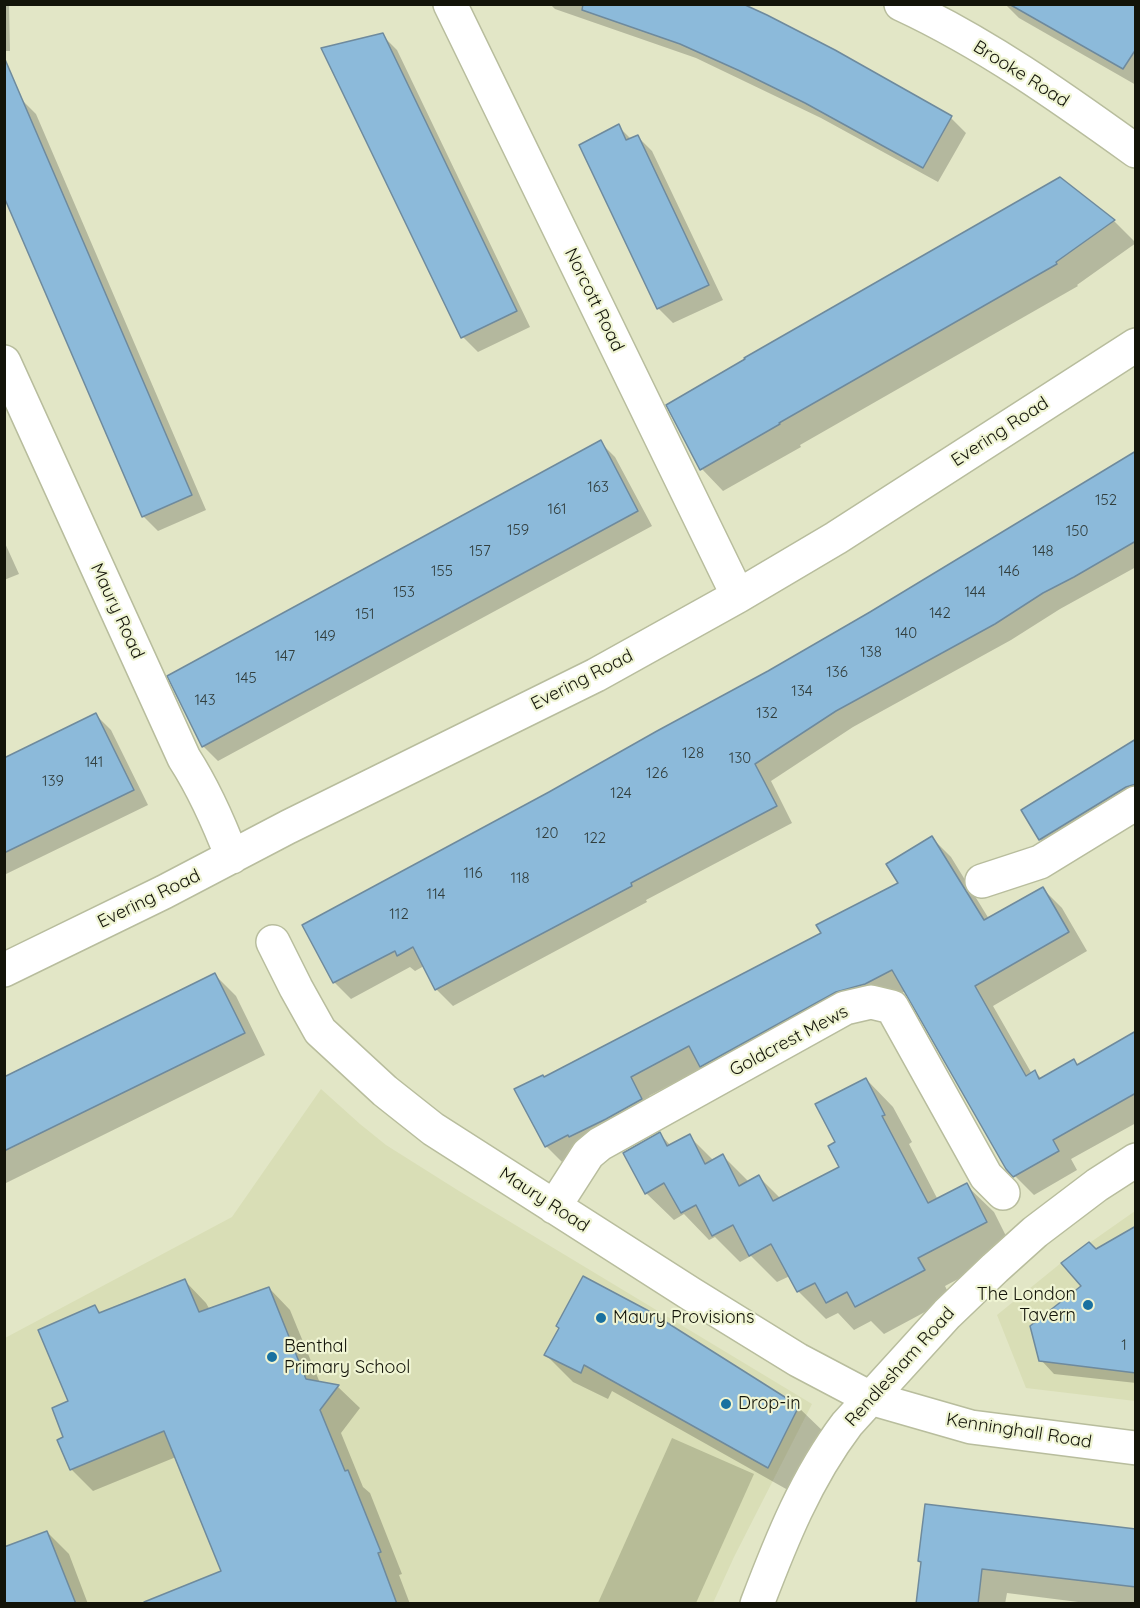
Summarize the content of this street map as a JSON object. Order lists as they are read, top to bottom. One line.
{"streets":{"street":["Brooke Road","Norcott Road","Evering Road","Maury Road","Goldcrest Mews","Rendlesham Road","Kenninghall Road"]},"crossings":[["Norcott Road","Evering Road"],["Evering Road","Maury Road"],["Maury Road","Goldcrest Mews"],["Maury Road","Rendlesham Road"],["Maury Road","Kenninghall Road"],["Rendlesham Road","Kenninghall Road"]],"places":["The London Tavern","Maury Provisions","Benthal Primary School","Drop-in"],"house_numbers":["163","152","161","159","150","157","148","155","146","153","144","142","151","140","149","138","147","136","145","134","143","132","128","130","141","126","139","124","120","122","116","118","114","112","1"]}
